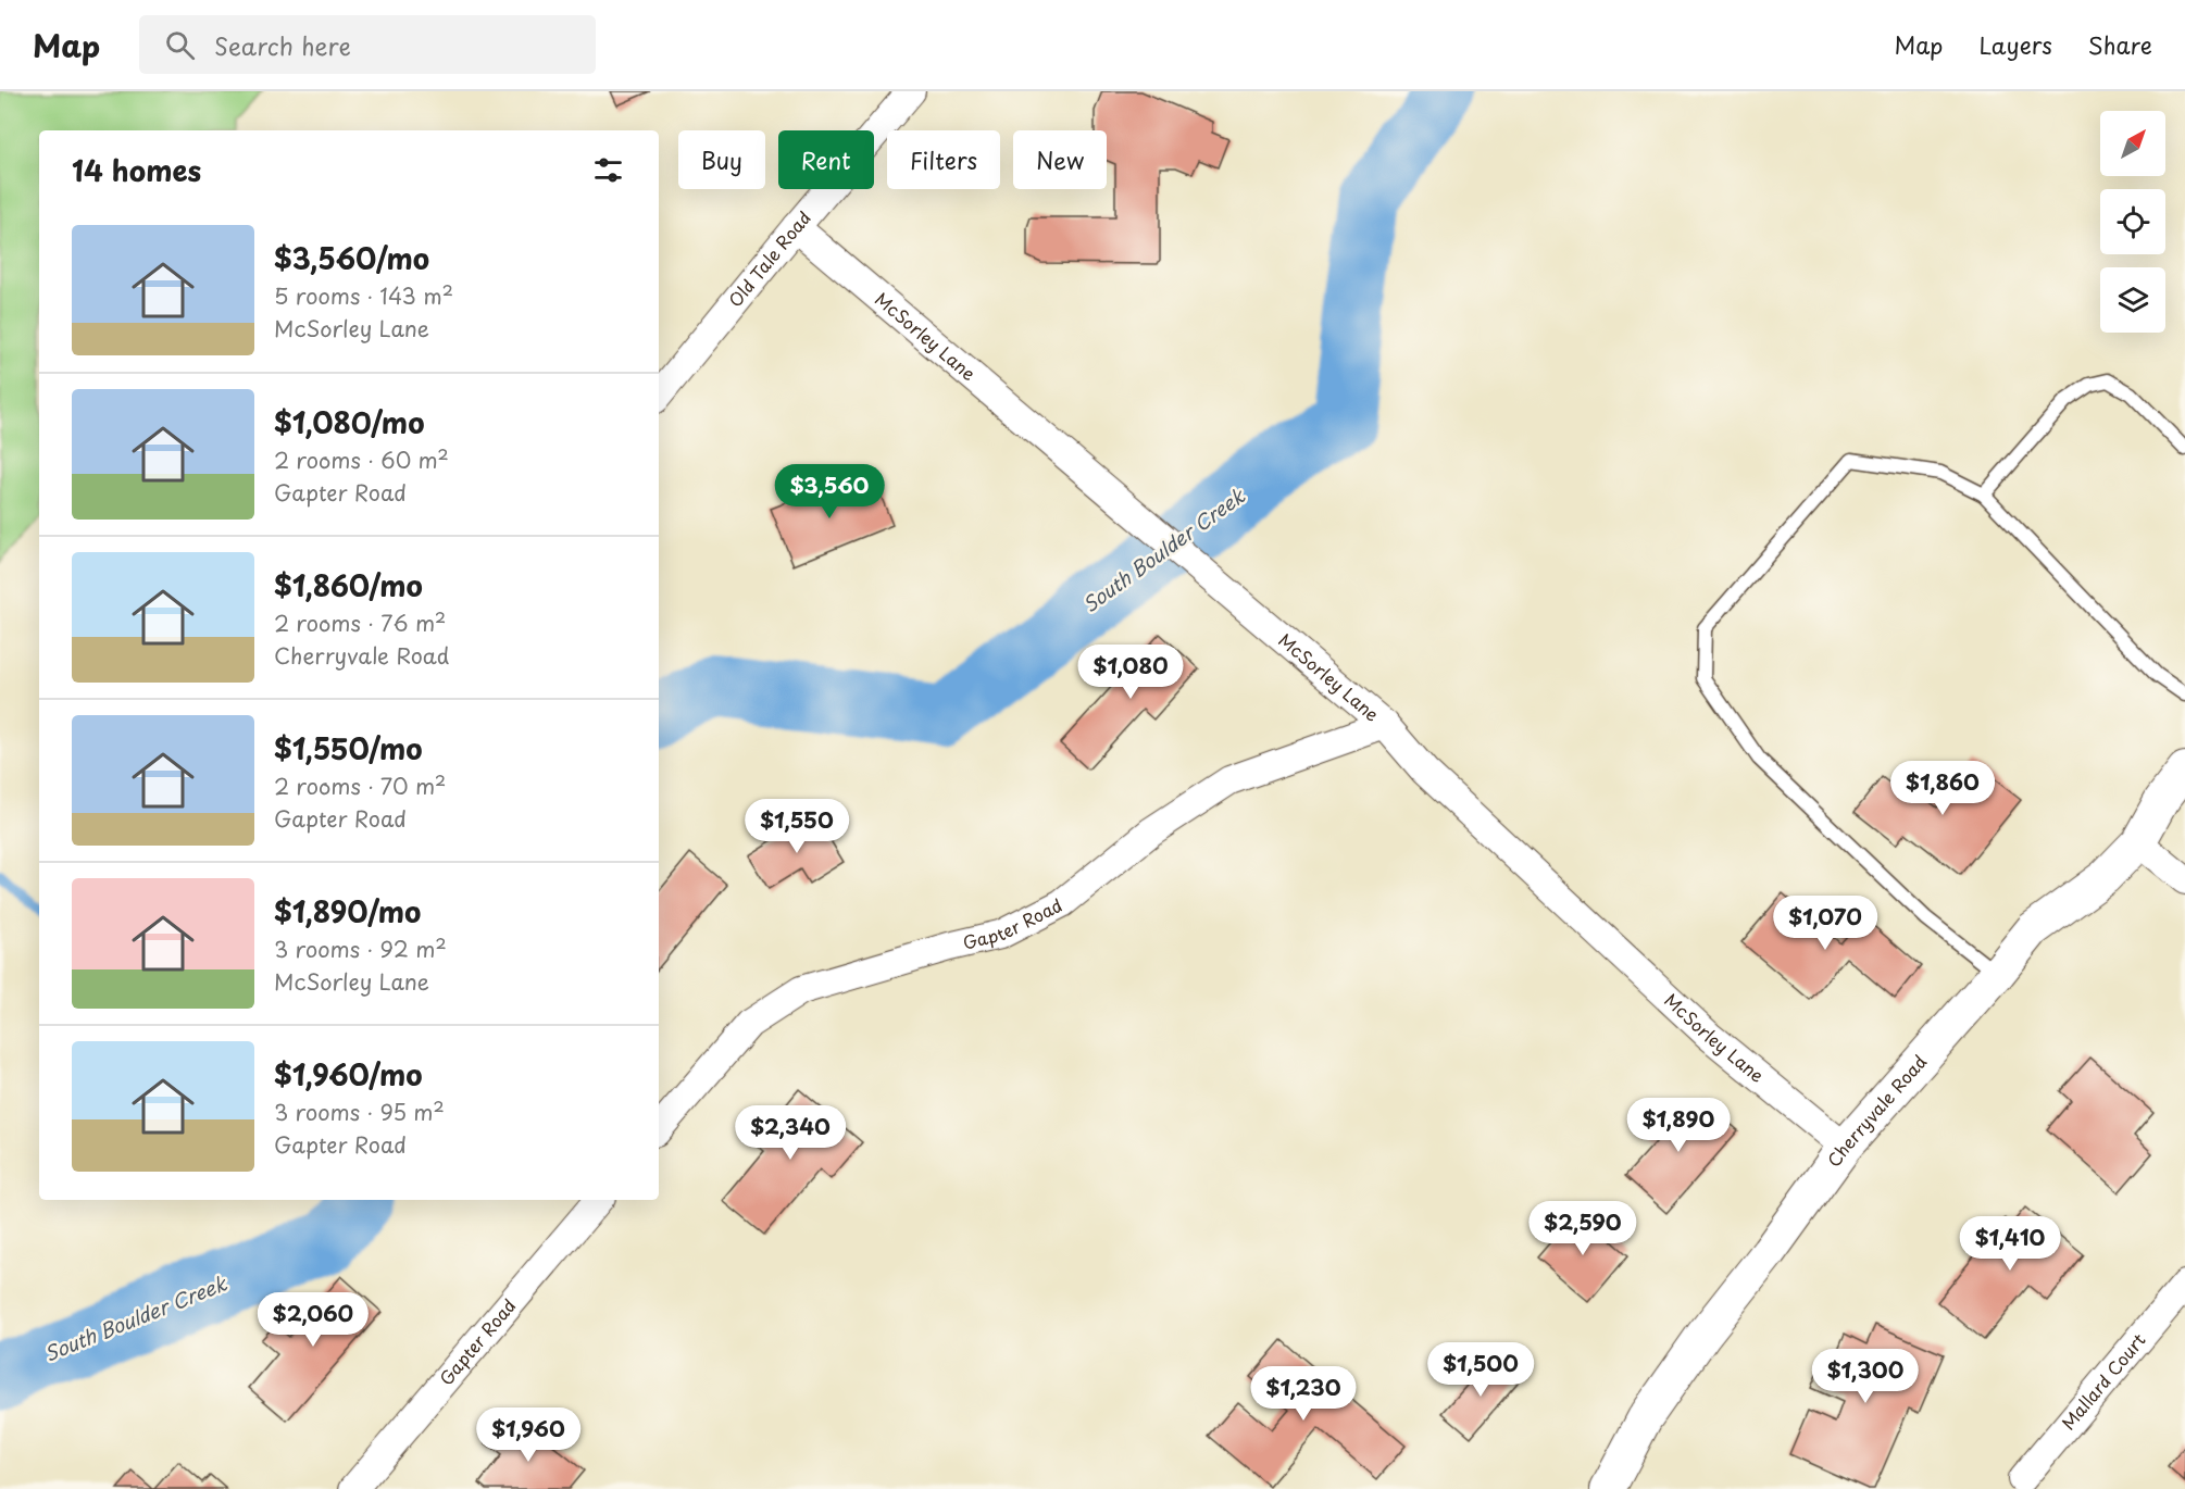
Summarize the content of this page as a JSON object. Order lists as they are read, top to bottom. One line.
{"streets":{"street":["Old Tale Road","McSorley Lane","Gapter Road","Cherryvale Road","Mallard Court"]},"crossings":[["Old Tale Road","McSorley Lane"],["McSorley Lane","Gapter Road"],["McSorley Lane","Cherryvale Road"]],"water":["South Boulder Creek"],"north":"top right","page":{"header":"Map","search":"Search here","nav":["Map","Layers","Share"],"chip":["Buy","Rent","Filters","New"],"heading":"14 homes","list":[{"name":"$3,560/mo","note":"5 rooms · 143 m² · McSorley Lane"},{"name":"$1,080/mo","note":"2 rooms · 60 m² · Gapter Road"},{"name":"$1,860/mo","note":"2 rooms · 76 m² · Cherryvale Road"},{"name":"$1,550/mo","note":"2 rooms · 70 m² · Gapter Road"},{"name":"$1,890/mo","note":"3 rooms · 92 m² · McSorley Lane"},{"name":"$1,960/mo","note":"3 rooms · 95 m² · Gapter Road"}],"price":["$3,560","$1,080","$1,860","$1,550","$1,070","$1,890","$2,340","$2,590","$1,410","$2,060","$1,500","$1,300","$1,230","$1,960"]}}
